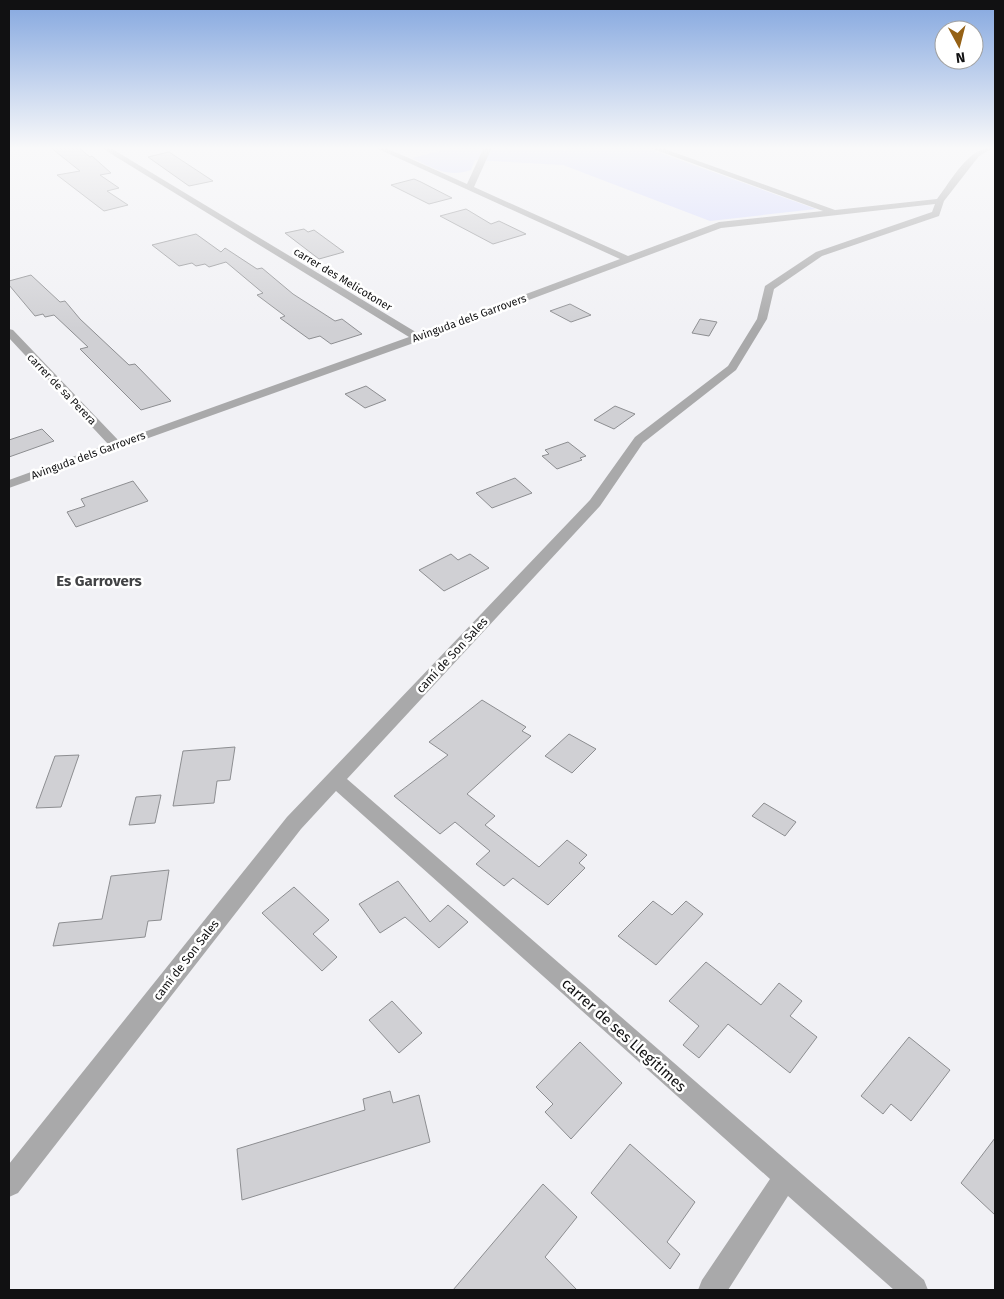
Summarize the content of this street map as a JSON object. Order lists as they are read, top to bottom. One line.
{"streets":{"street":["carrer des Melicotoner","Avinguda dels Garrovers","carrer de sa Perera","camí de Son Sales","carrer de ses Llegítimes"]},"crossings":[["carrer des Melicotoner","Avinguda dels Garrovers"],["Avinguda dels Garrovers","carrer de sa Perera"],["camí de Son Sales","carrer de ses Llegítimes"]],"districts":["Es Garrovers"],"north":"bottom"}
